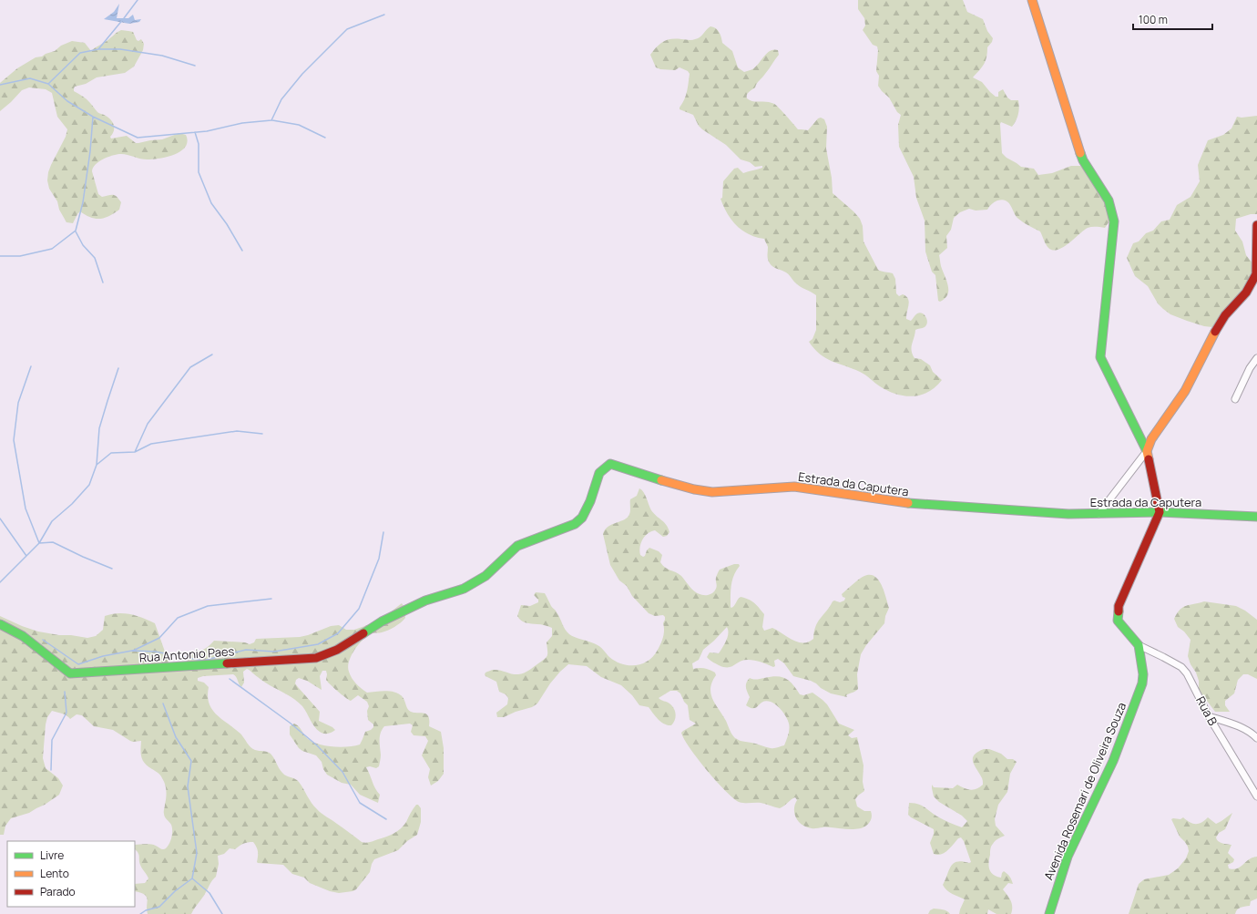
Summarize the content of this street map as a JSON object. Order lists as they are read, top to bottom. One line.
{"streets":{"street":["Estrada da Caputera","Rua Antonio Paes","Rua B","Avenida Rosemari de Oliveira Souza"]},"crossings":[["Estrada da Caputera","Rua Antonio Paes"],["Rua B","Avenida Rosemari de Oliveira Souza"]],"legend":["Livre","Lento","Parado"],"scale_bar":"100 m"}
